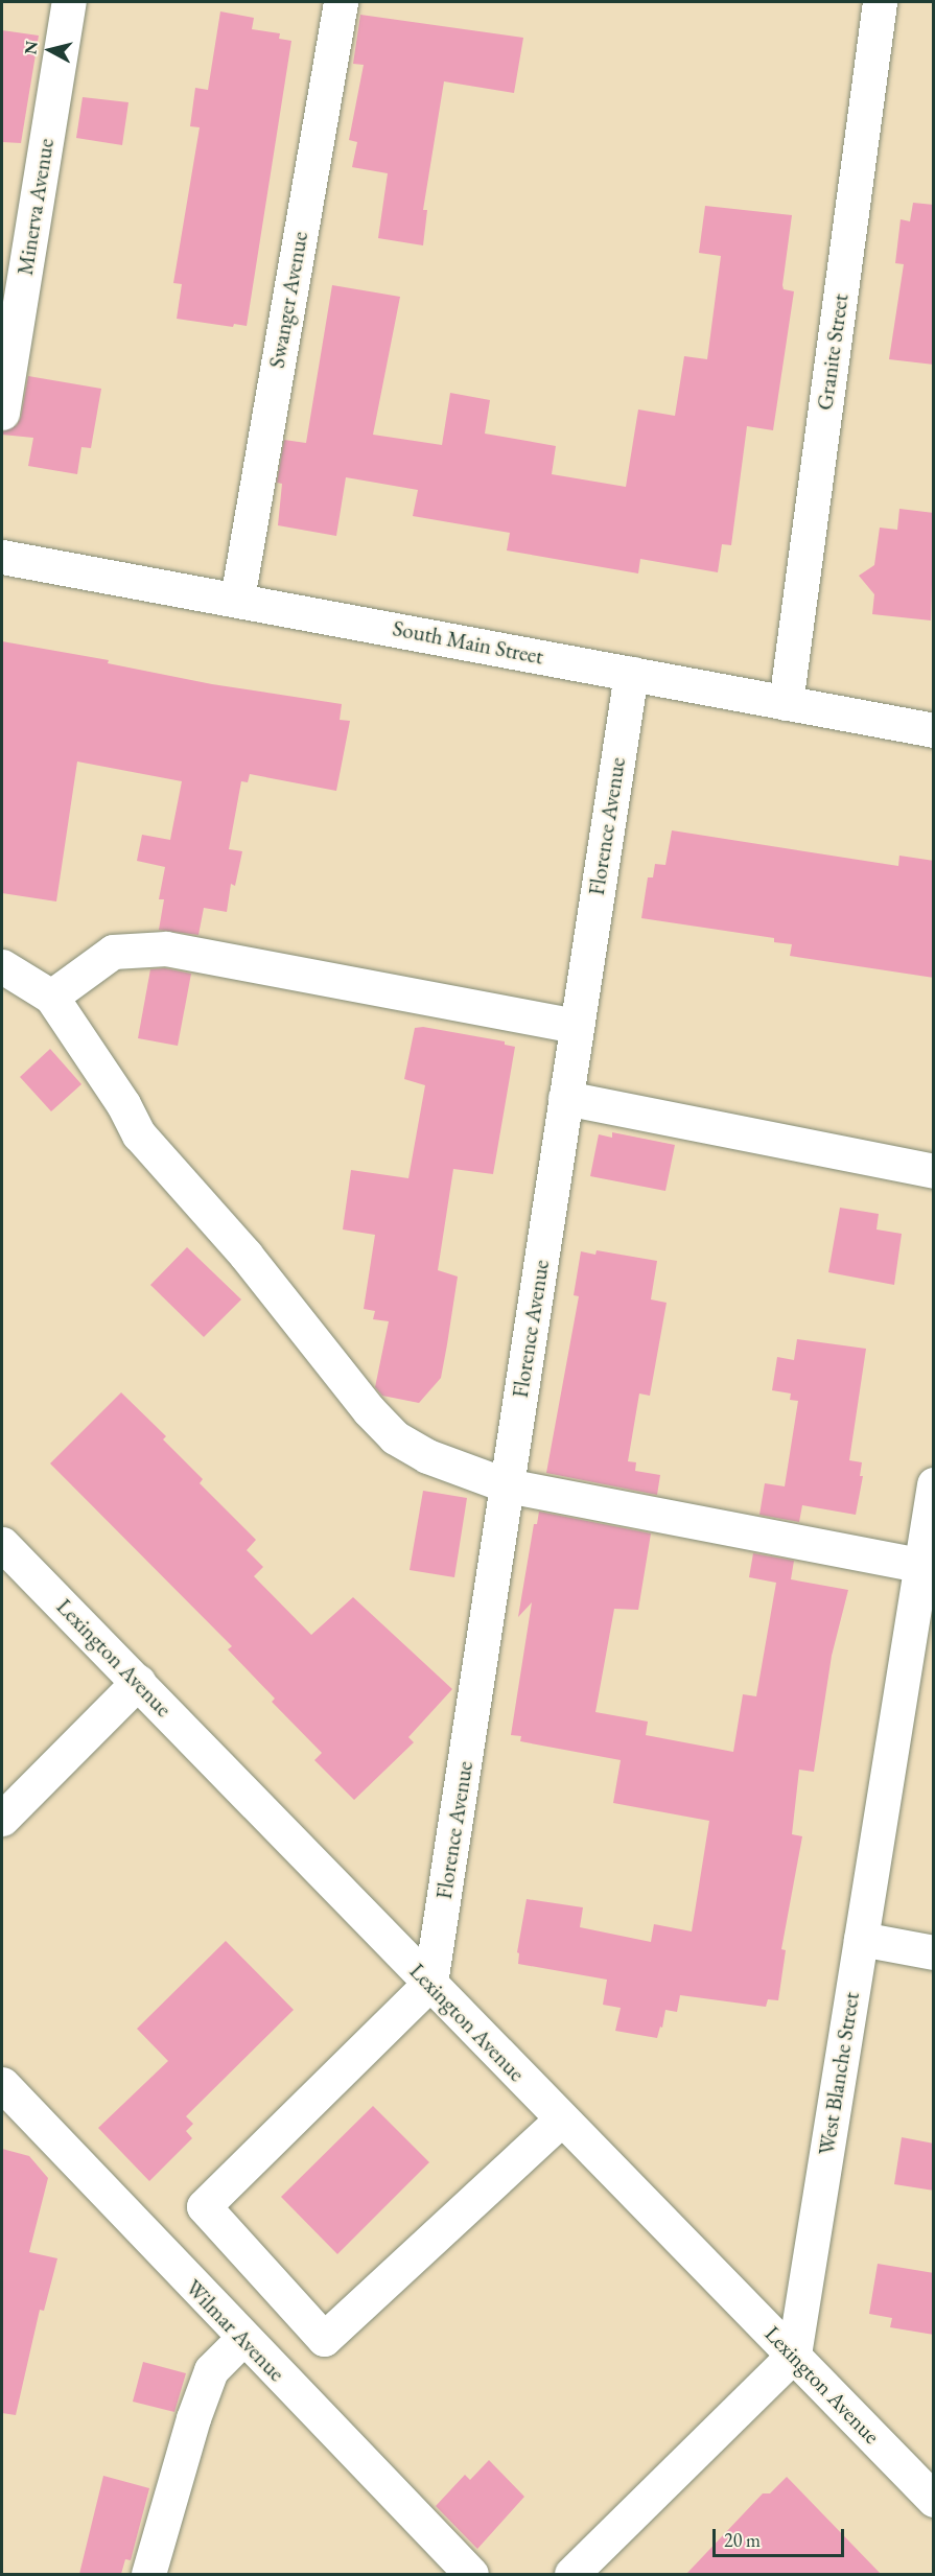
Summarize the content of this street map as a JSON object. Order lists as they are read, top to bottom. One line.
{"streets":{"main road":["Minerva Avenue","Swanger Avenue","Granite Street","South Main Street","Florence Avenue","Lexington Avenue","West Blanche Street","Wilmar Avenue"]},"crossings":[["Swanger Avenue","South Main Street"],["Granite Street","South Main Street"],["South Main Street","Florence Avenue"],["Florence Avenue","Lexington Avenue"],["Lexington Avenue","West Blanche Street"]],"scale_bar":"20 m","north":"left"}
